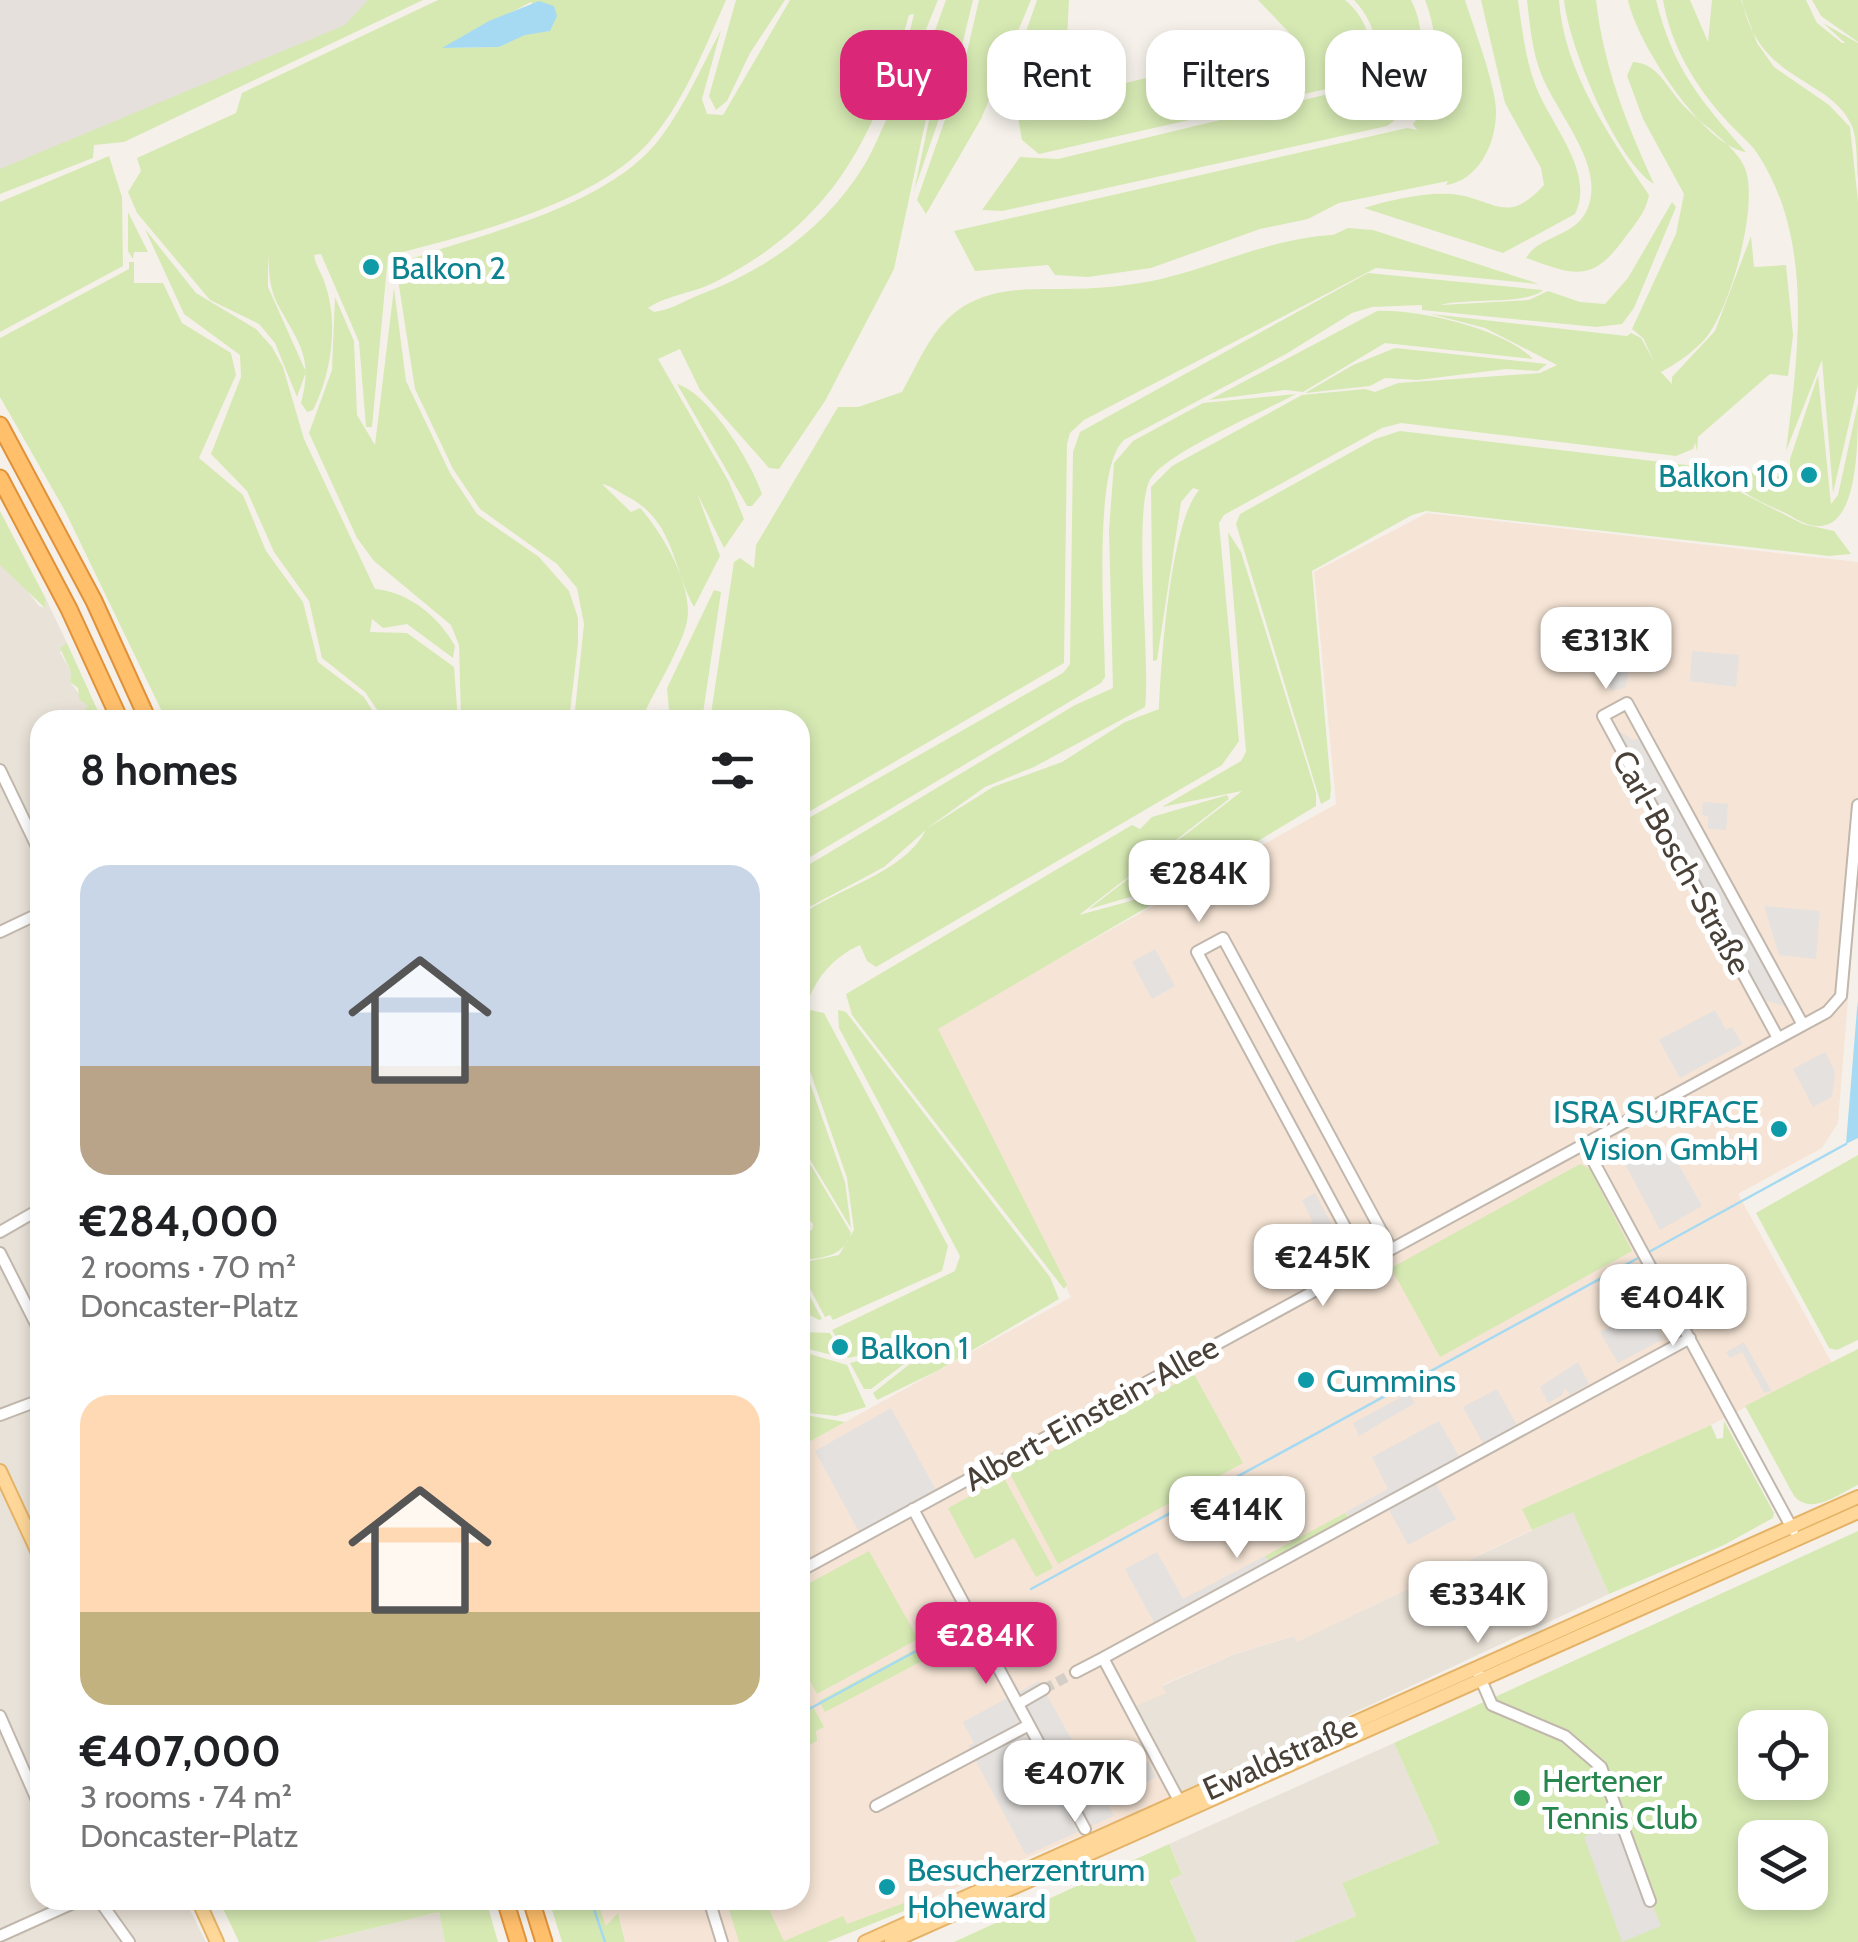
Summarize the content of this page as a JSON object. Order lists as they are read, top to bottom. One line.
{"streets":{"main road":["Ewaldstraße"],"street":["Carl-Bosch-Straße","Albert-Einstein-Allee"]},"crossings":[["Carl-Bosch-Straße","Albert-Einstein-Allee"]],"places":["Balkon 2","Balkon 10","ISRA SURFACE Vision GmbH","Balkon 1","Cummins","Hertener Tennis Club","Besucherzentrum Hoheward"],"page":{"chip":["Buy","Rent","Filters","New"],"price":["€313K","€284K","€245K","€404K","€414K","€334K","€284K","€407K"],"heading":"8 homes","list":[{"name":"€284,000","note":"2 rooms · 70 m² · Doncaster-Platz"},{"name":"€407,000","note":"3 rooms · 74 m² · Doncaster-Platz"}]}}
